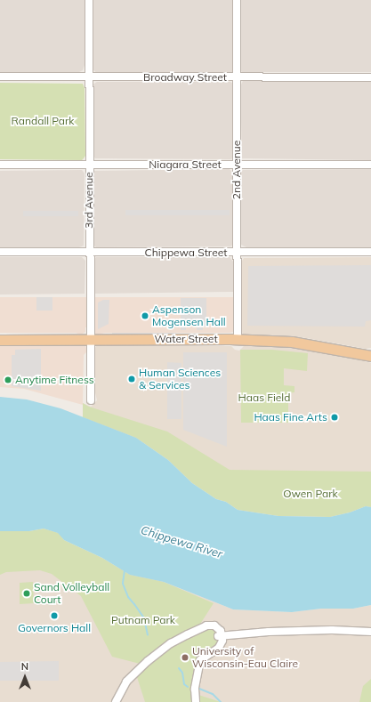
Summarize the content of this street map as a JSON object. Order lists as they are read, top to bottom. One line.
{"streets":{"main road":["Water Street"],"street":["Broadway Street","Niagara Street","2nd Avenue","3rd Avenue","Chippewa Street"]},"crossings":[["Broadway Street","2nd Avenue"],["Broadway Street","3rd Avenue"],["Niagara Street","2nd Avenue"],["Niagara Street","3rd Avenue"],["2nd Avenue","Chippewa Street"],["2nd Avenue","Water Street"],["3rd Avenue","Chippewa Street"],["3rd Avenue","Water Street"]],"water":["Chippewa River"],"parks":["Randall Park","Haas Field","Owen Park","Putnam Park"],"places":["Aspenson Mogensen Hall","Human Sciences & Services","Anytime Fitness","Haas Fine Arts","Sand Volleyball Court","Governors Hall","University of Wisconsin-Eau Claire"],"north":"top"}
